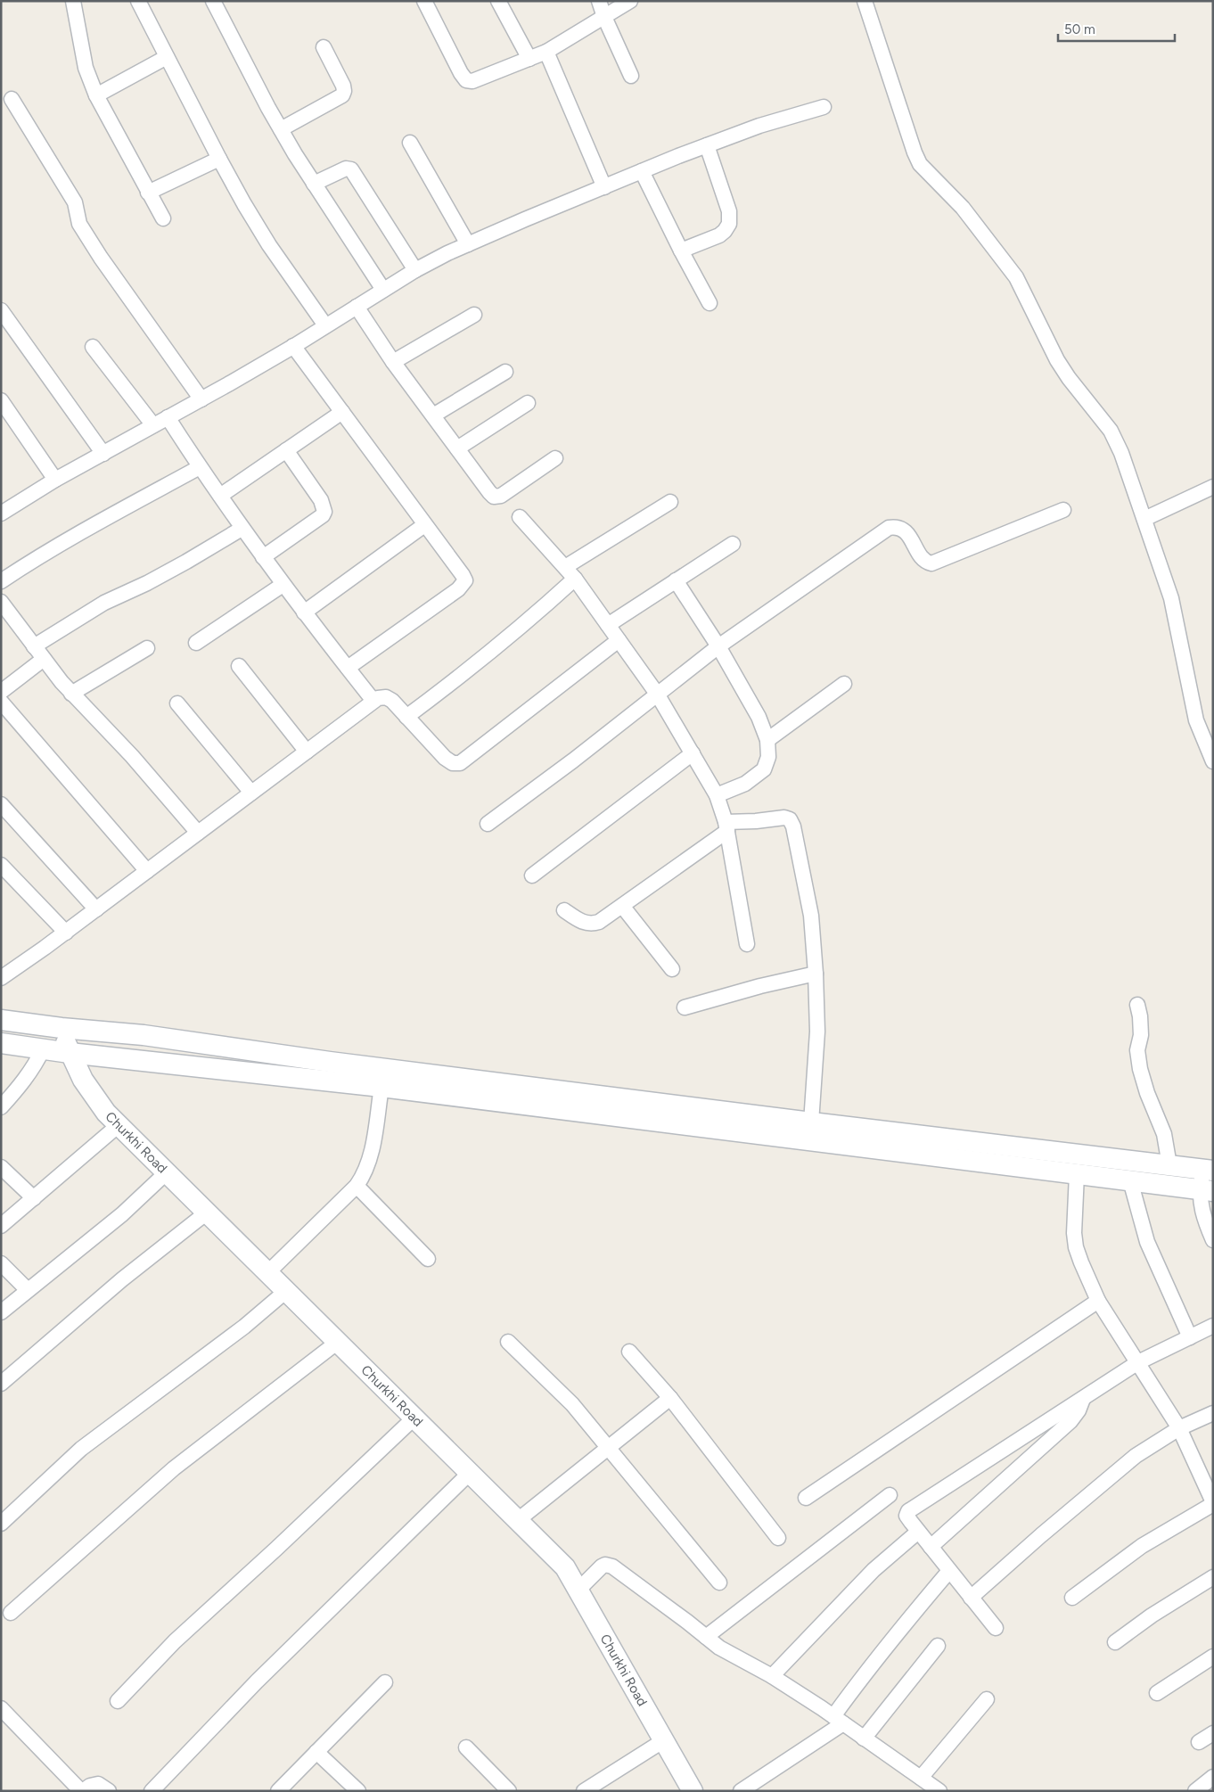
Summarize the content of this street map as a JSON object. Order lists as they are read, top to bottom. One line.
{"streets":{"street":["Churkhi Road"]},"scale_bar":"50 m"}
